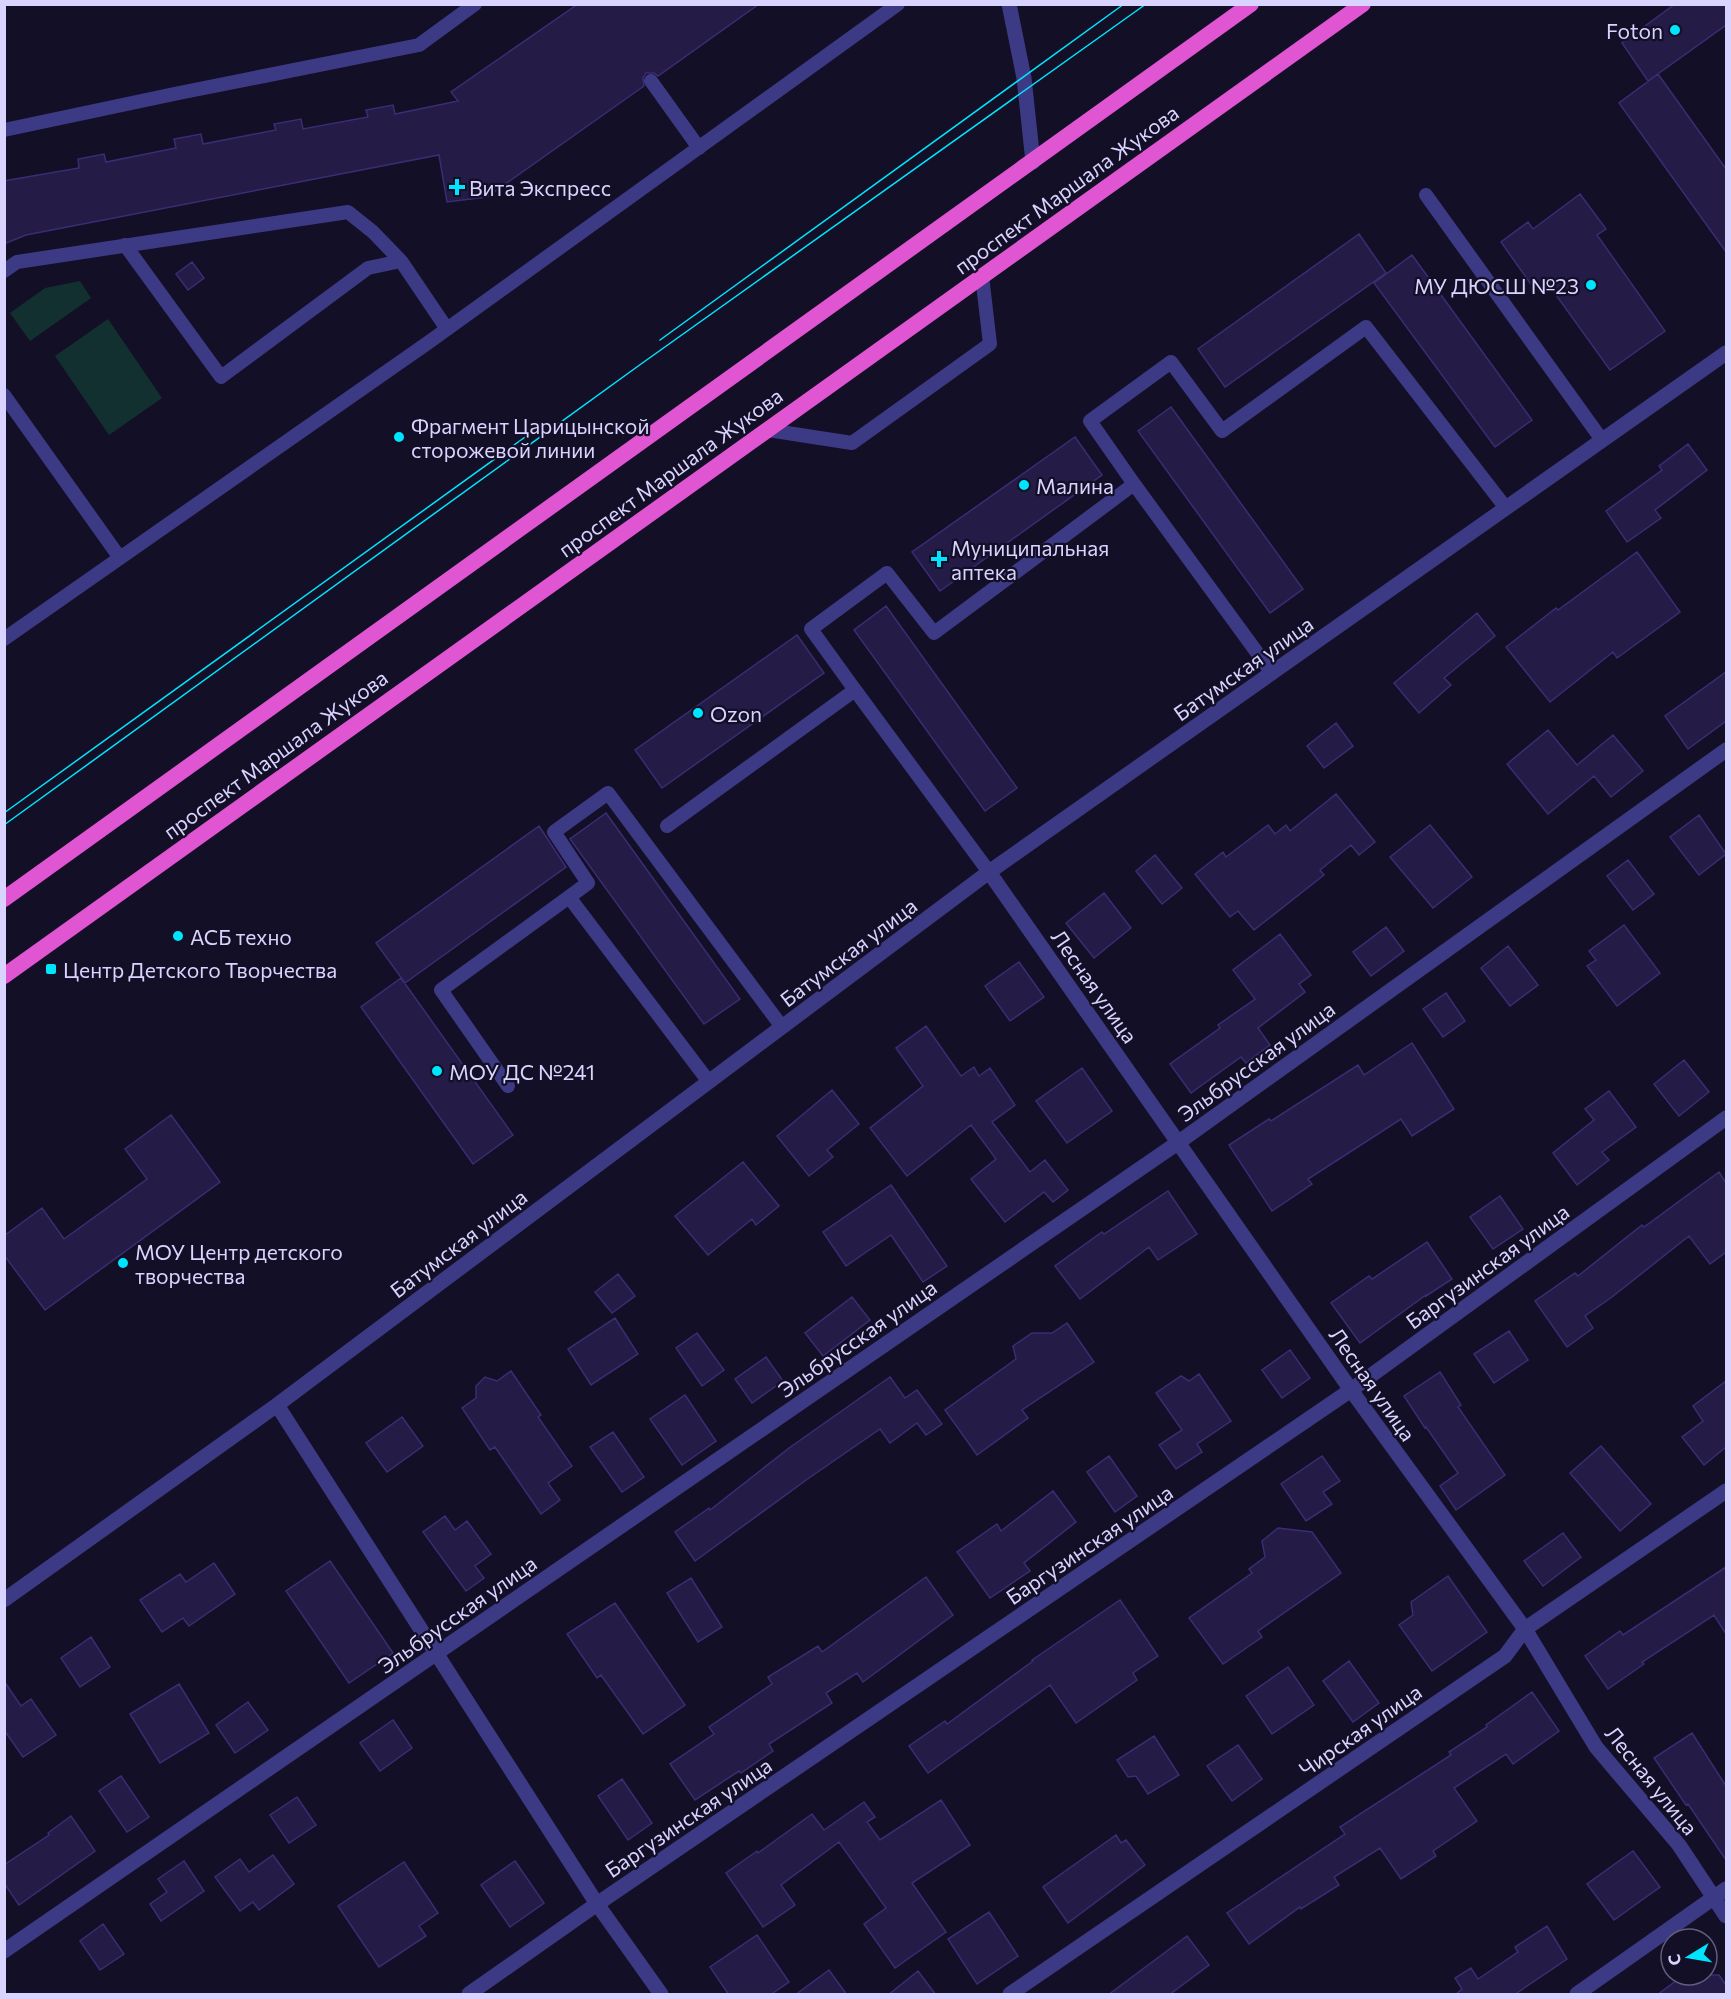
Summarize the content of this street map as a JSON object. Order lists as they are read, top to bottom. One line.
{"streets":{"highway":["проспект Маршала Жукова"],"street":["Батумская улица","Лесная улица","Эльбрусская улица","Баргузинская улица","Чирская улица"]},"crossings":[["Батумская улица","Лесная улица"],["Лесная улица","Эльбрусская улица"],["Лесная улица","Баргузинская улица"],["Лесная улица","Чирская улица"]],"places":{"other":["Foton","МУ ДЮСШ №23","Фрагмент Царицынской сторожевой линии","Малина","Ozon","АСБ техно","МОУ ДС №241","МОУ Центр детского творчества"],"health":["Вита Экспресс","Муниципальная аптека"],"transit":["Центр Детского Творчества"]},"north":"left"}
